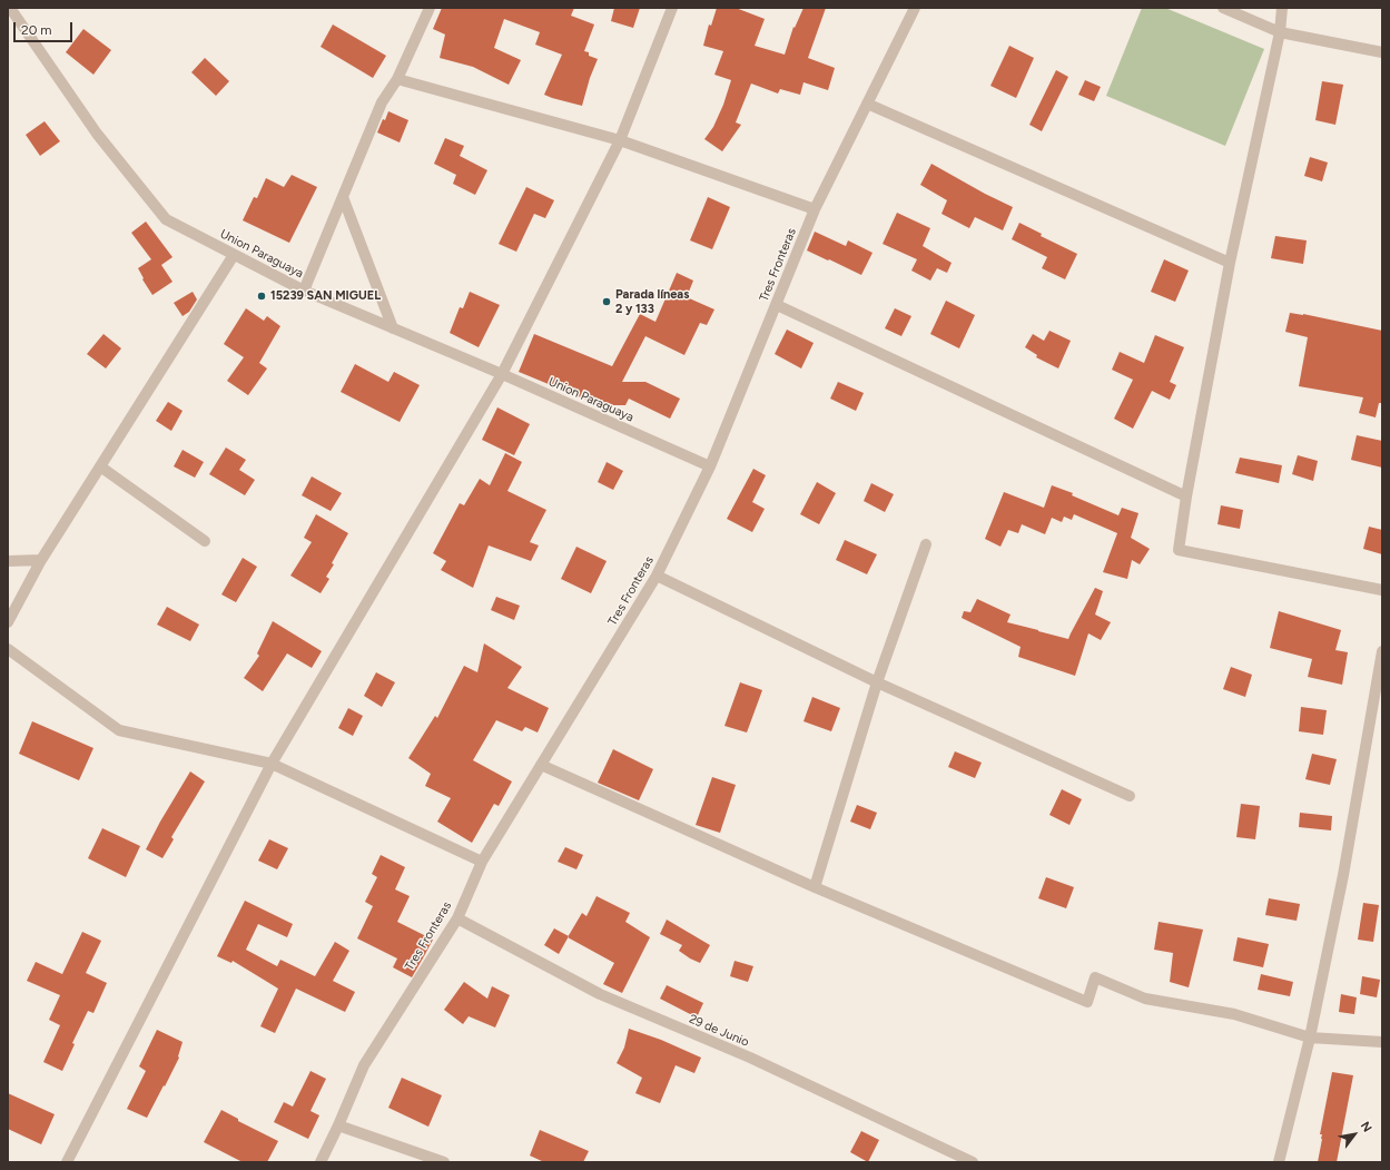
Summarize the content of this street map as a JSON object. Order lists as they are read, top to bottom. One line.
{"streets":{"street":["Union Paraguaya","Tres Fronteras","29 de Junio"]},"crossings":[["Union Paraguaya","Tres Fronteras"],["Tres Fronteras","29 de Junio"]],"places":["15239 SAN MIGUEL","Parada líneas 2 y 133"],"scale_bar":"20 m","north":"top right"}
